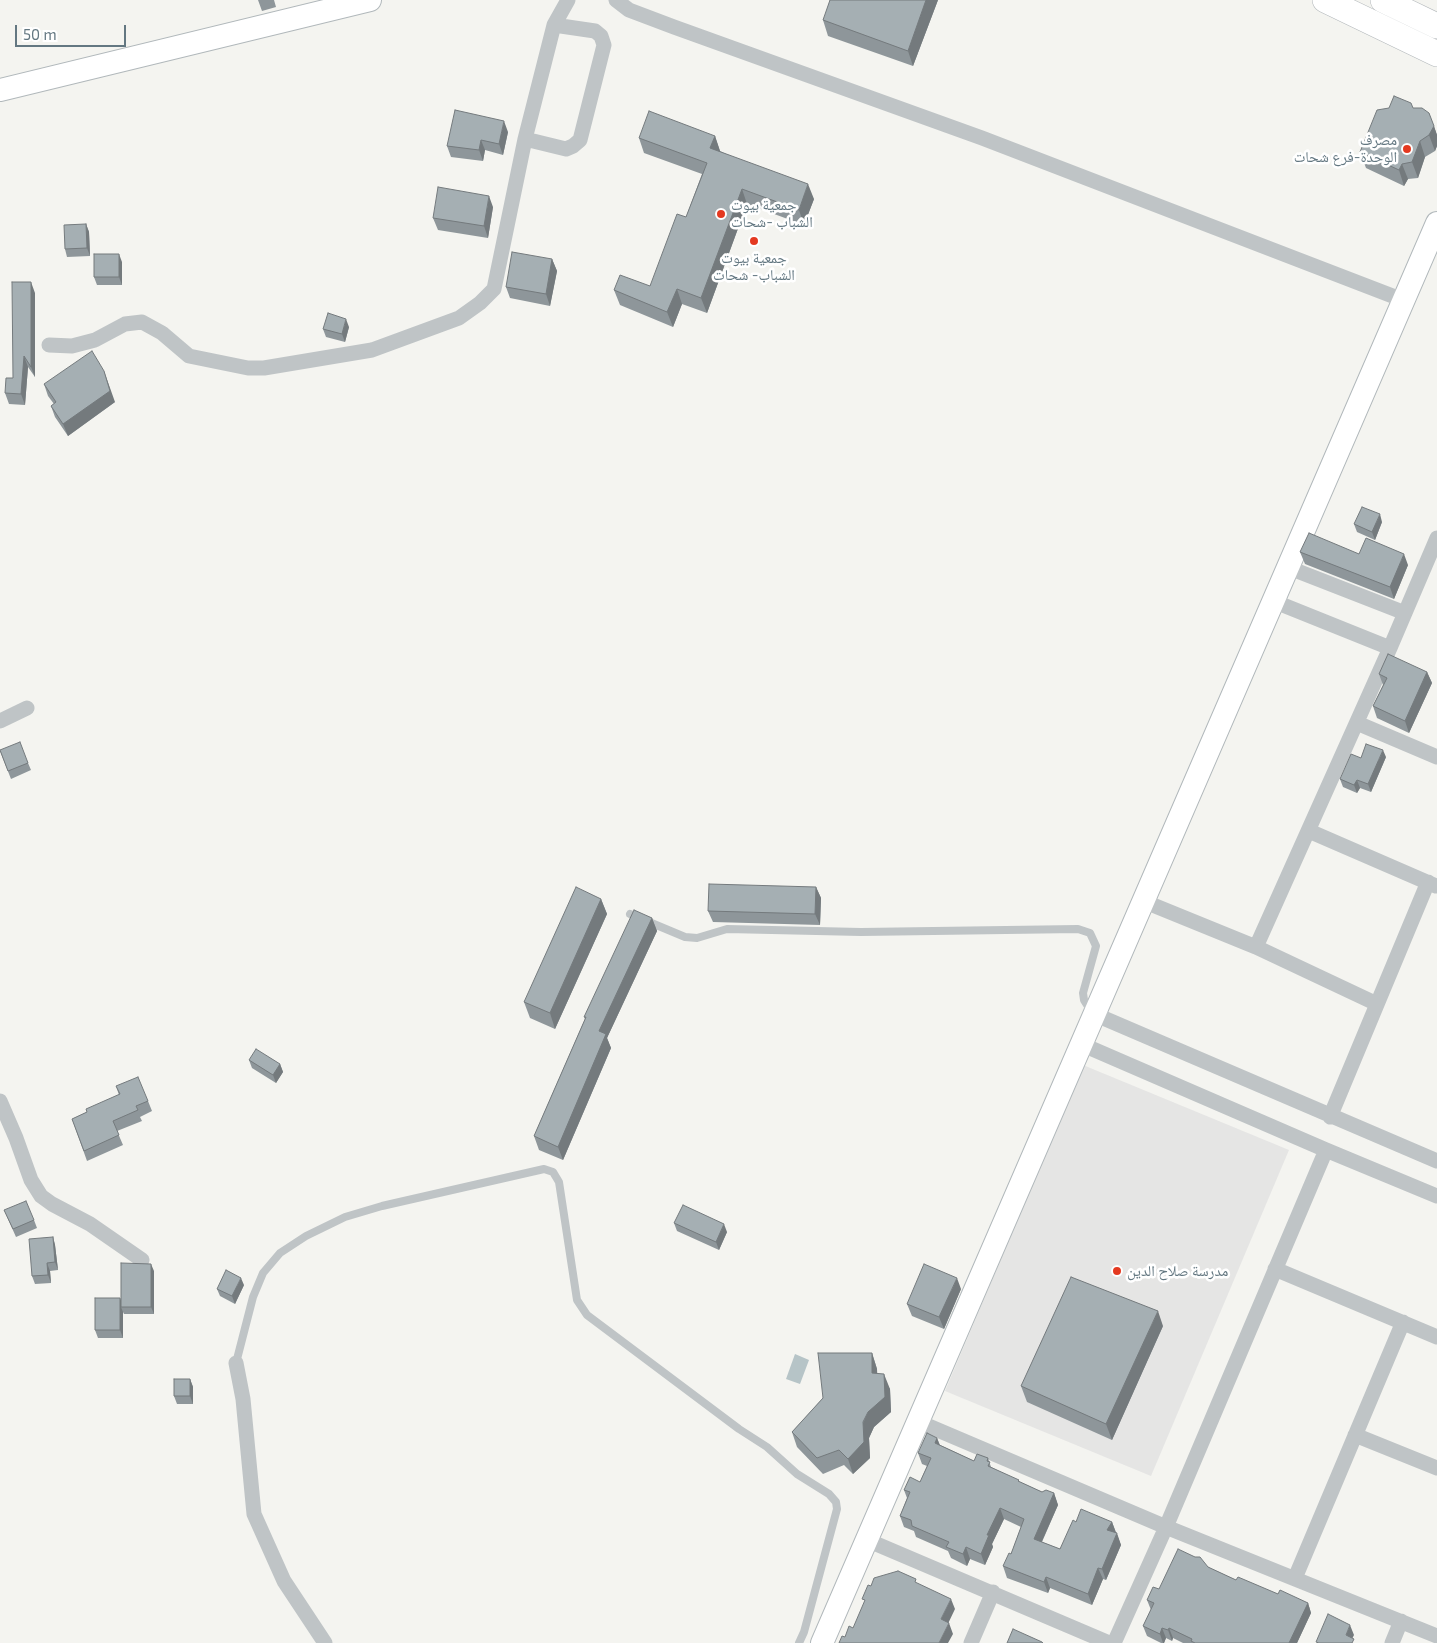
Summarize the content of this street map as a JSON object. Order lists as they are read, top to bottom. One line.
{"places":["مصرف الوحدة-فرع شحات","جمعية بيوت الشباب -شحات","جمعية بيوت الشباب- شحات","مدرسة صلاح الدين"],"scale_bar":"50 m"}
